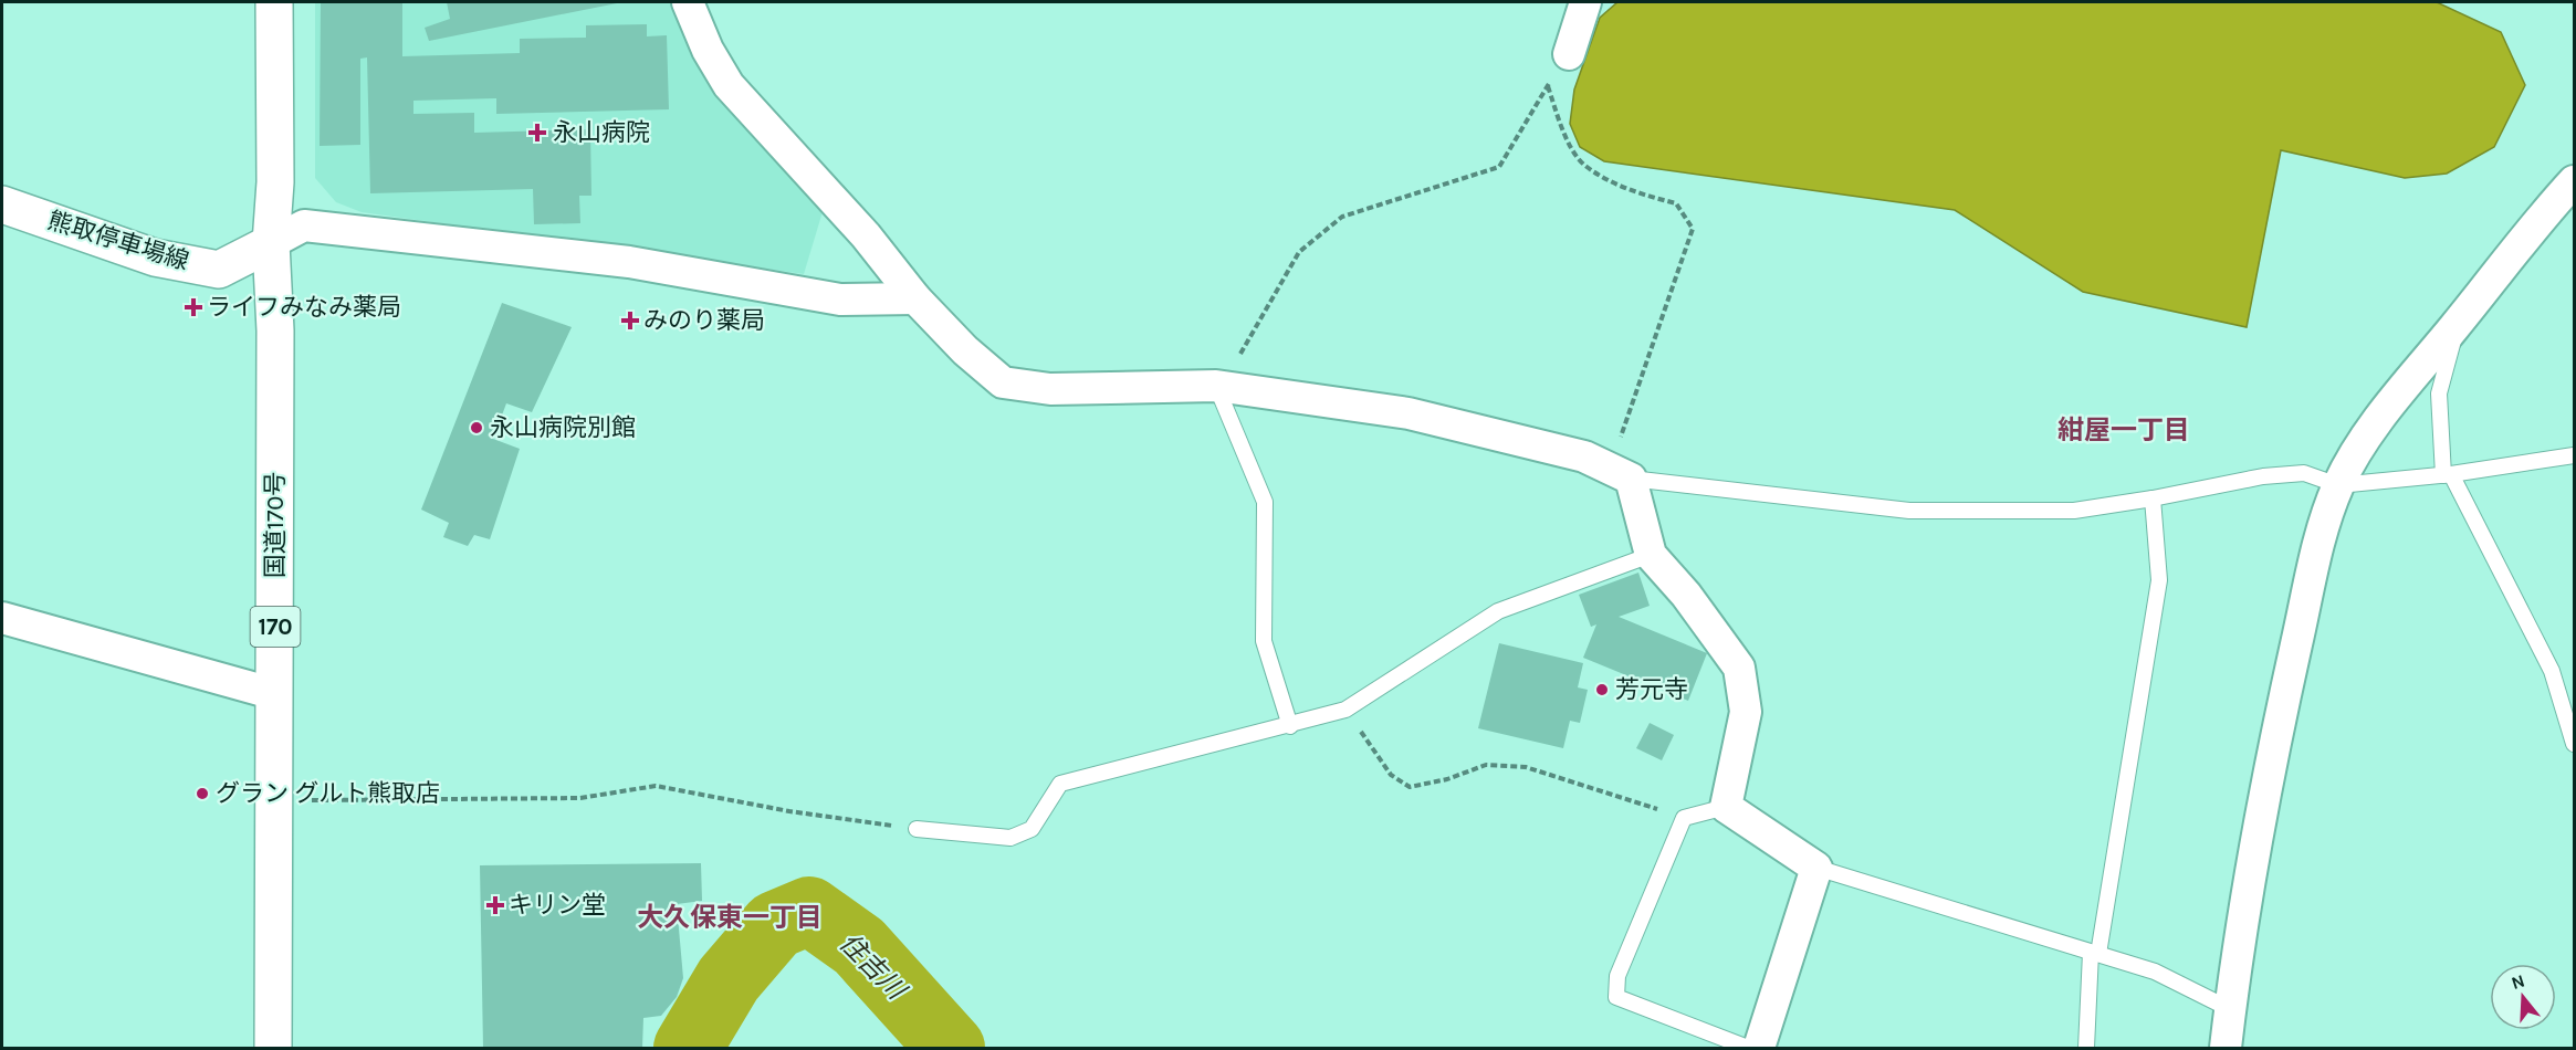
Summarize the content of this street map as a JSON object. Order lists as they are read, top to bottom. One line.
{"streets":{"main road":["熊取停車場線","国道170号","170"]},"crossings":[["熊取停車場線","国道170号"]],"districts":["紺屋一丁目","大久保東一丁目"],"water":["住吉川"],"places":{"health":["永山病院","ライフみなみ薬局","みのり薬局","キリン堂"],"other":["永山病院別館","芳元寺","グラン グルト熊取店"]},"north":"top"}
